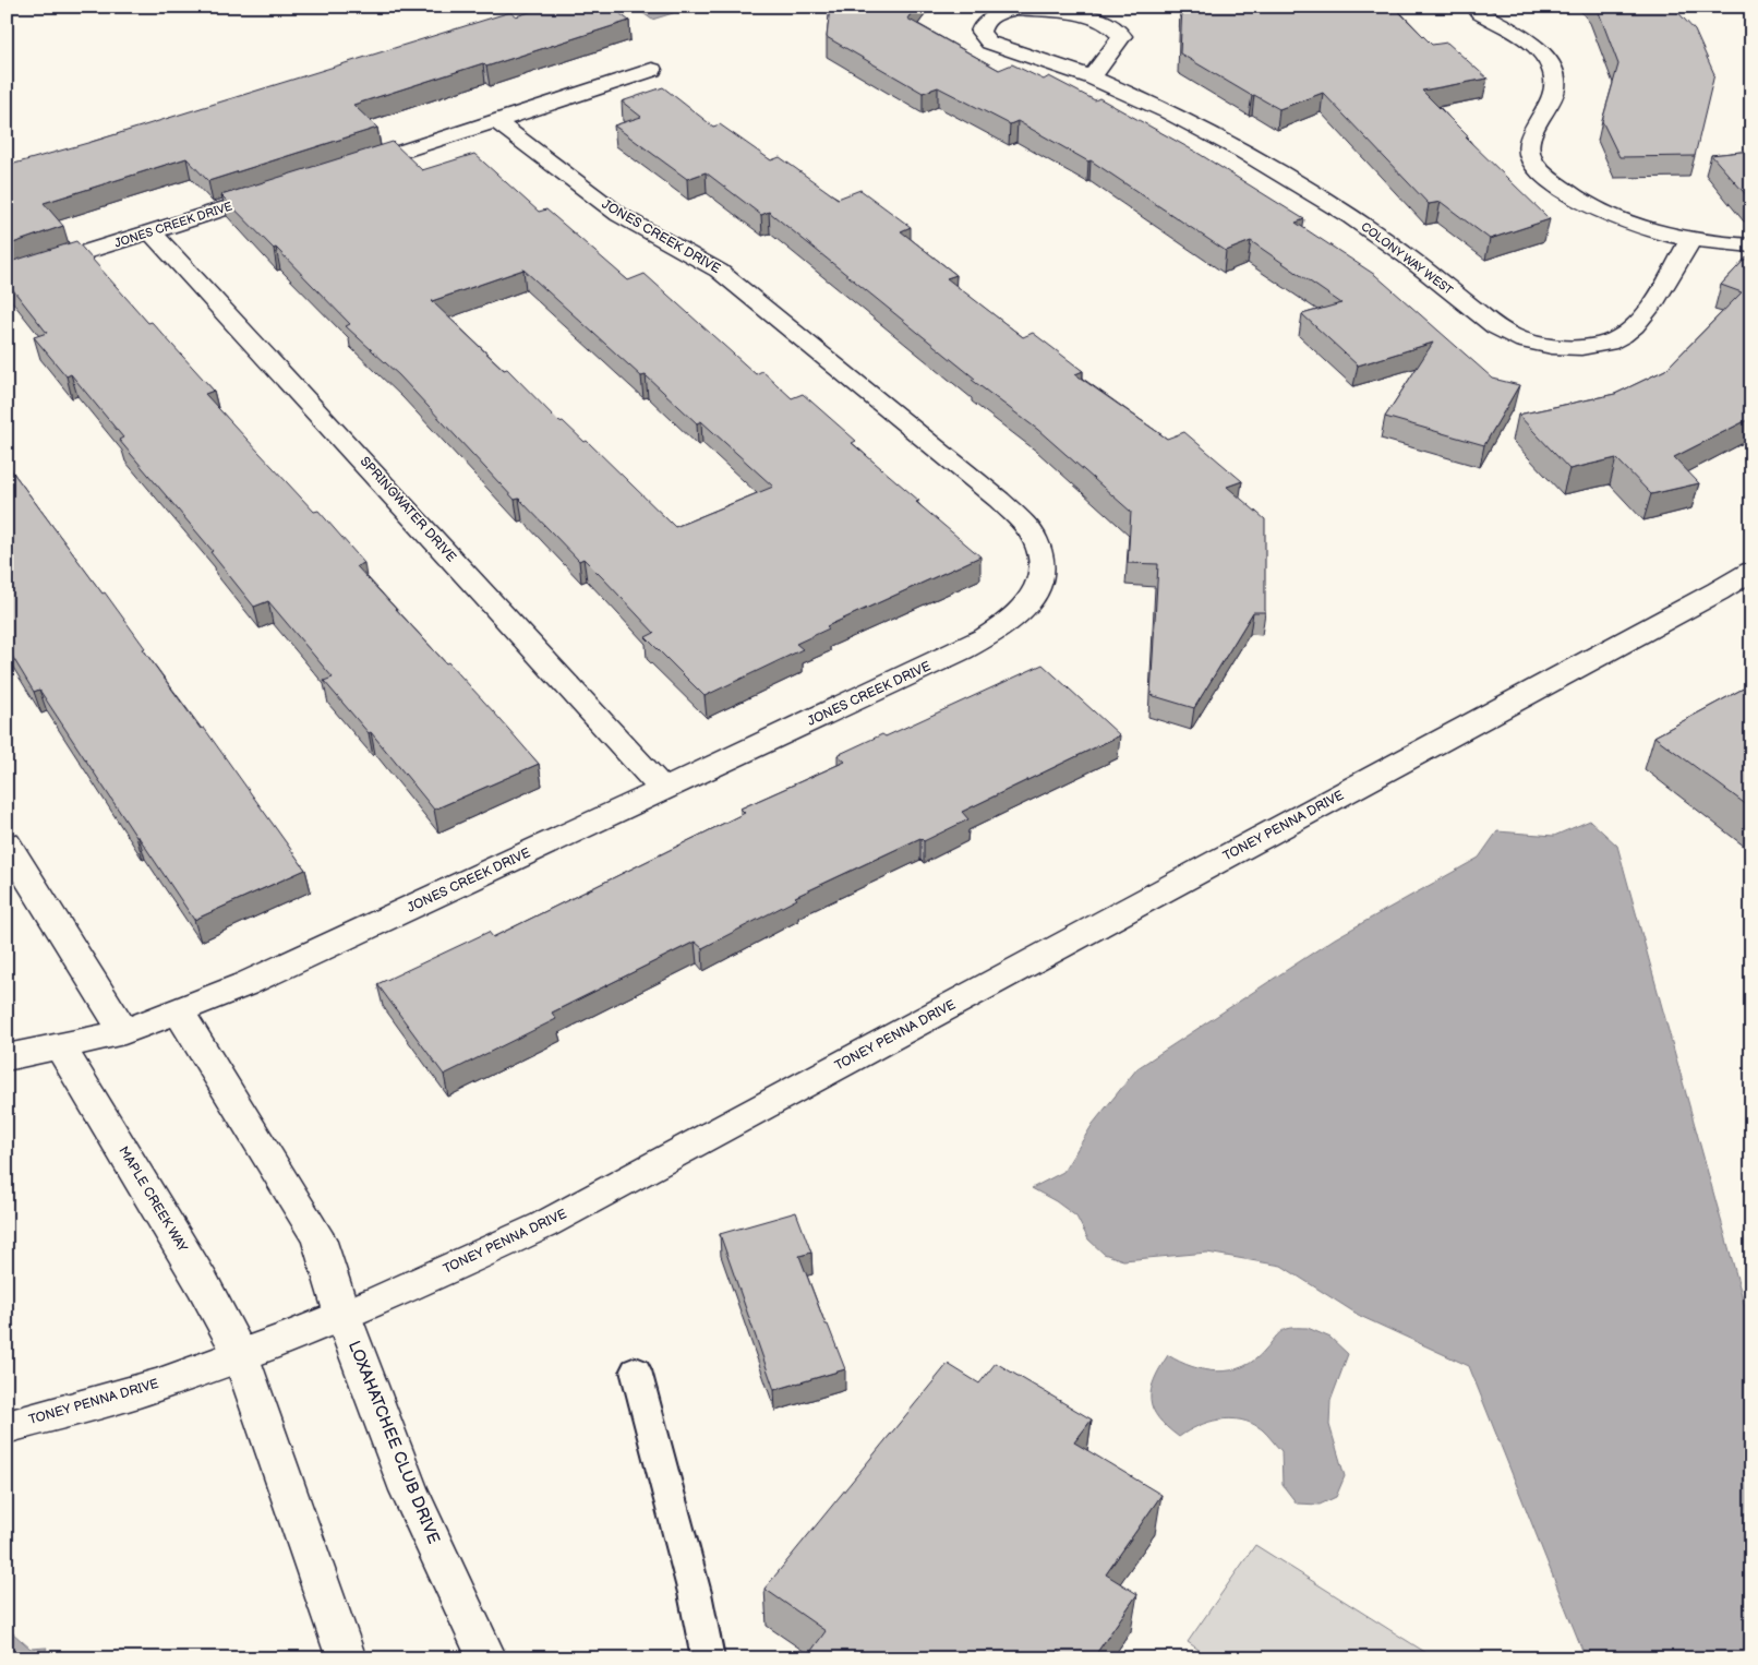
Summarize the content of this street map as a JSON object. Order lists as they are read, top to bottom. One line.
{"streets":{"street":["JONES CREEK DRIVE","COLONY WAY WEST","SPRINGWATER DRIVE","TONEY PENNA DRIVE","MAPLE CREEK WAY","LOXAHATCHEE CLUB DRIVE"]},"crossings":[["JONES CREEK DRIVE","SPRINGWATER DRIVE"],["JONES CREEK DRIVE","MAPLE CREEK WAY"],["TONEY PENNA DRIVE","MAPLE CREEK WAY"],["TONEY PENNA DRIVE","LOXAHATCHEE CLUB DRIVE"]]}
